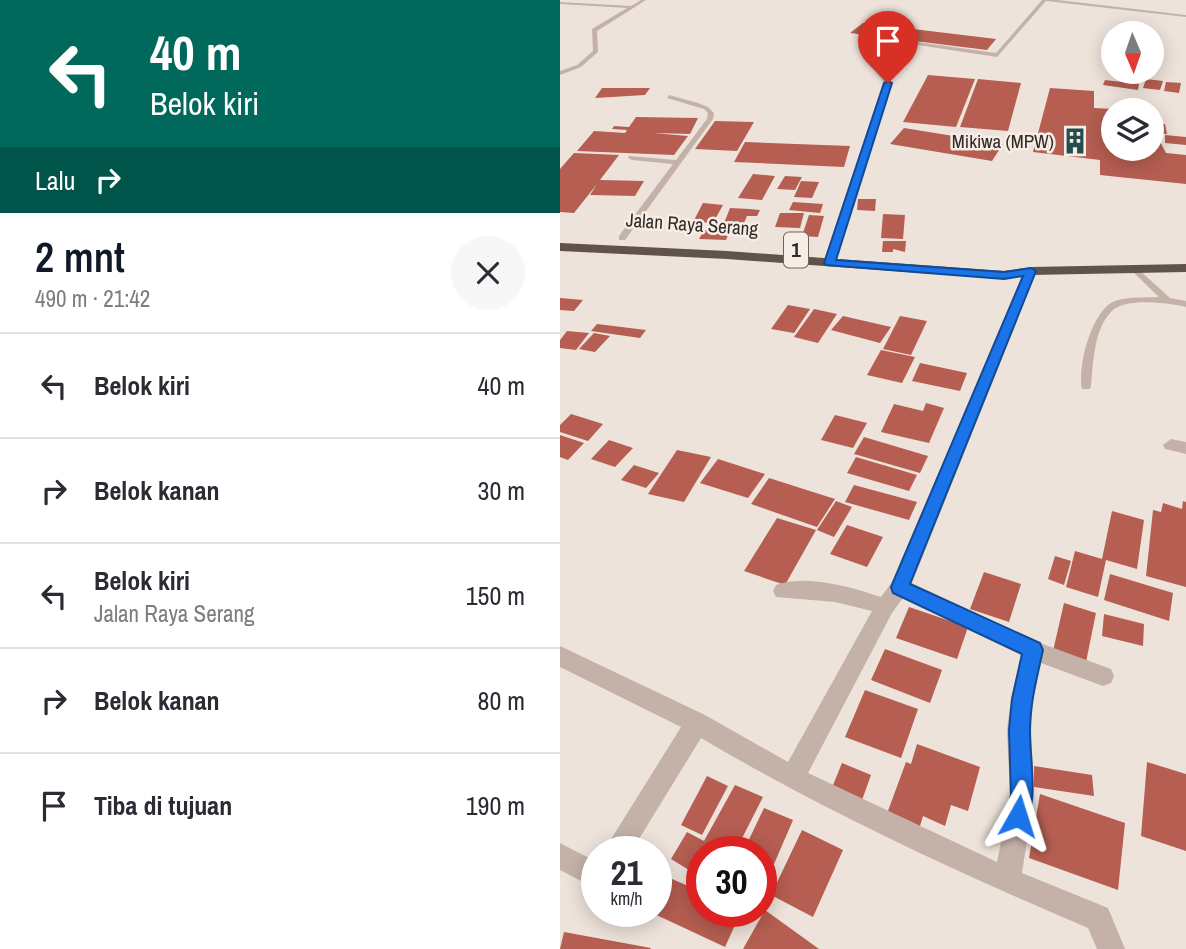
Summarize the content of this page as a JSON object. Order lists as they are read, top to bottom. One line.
{"streets":{"highway":["Jalan Raya Serang","1"]},"places":{"building":["Mikiwa (MPW)"]},"north":"bottom","page":{"turn":["40 m","Belok kiri"],"then":"Lalu","heading":["2 mnt","490 m · 21:42"],"list":[{"name":"Belok kiri","value":"40 m"},{"name":"Belok kanan","value":"30 m"},{"name":"Belok kiri","note":"Jalan Raya Serang","value":"150 m"},{"name":"Belok kanan","value":"80 m"},{"name":"Tiba di tujuan","value":"190 m"}],"speed":"21 km/h","limit":"30"}}
